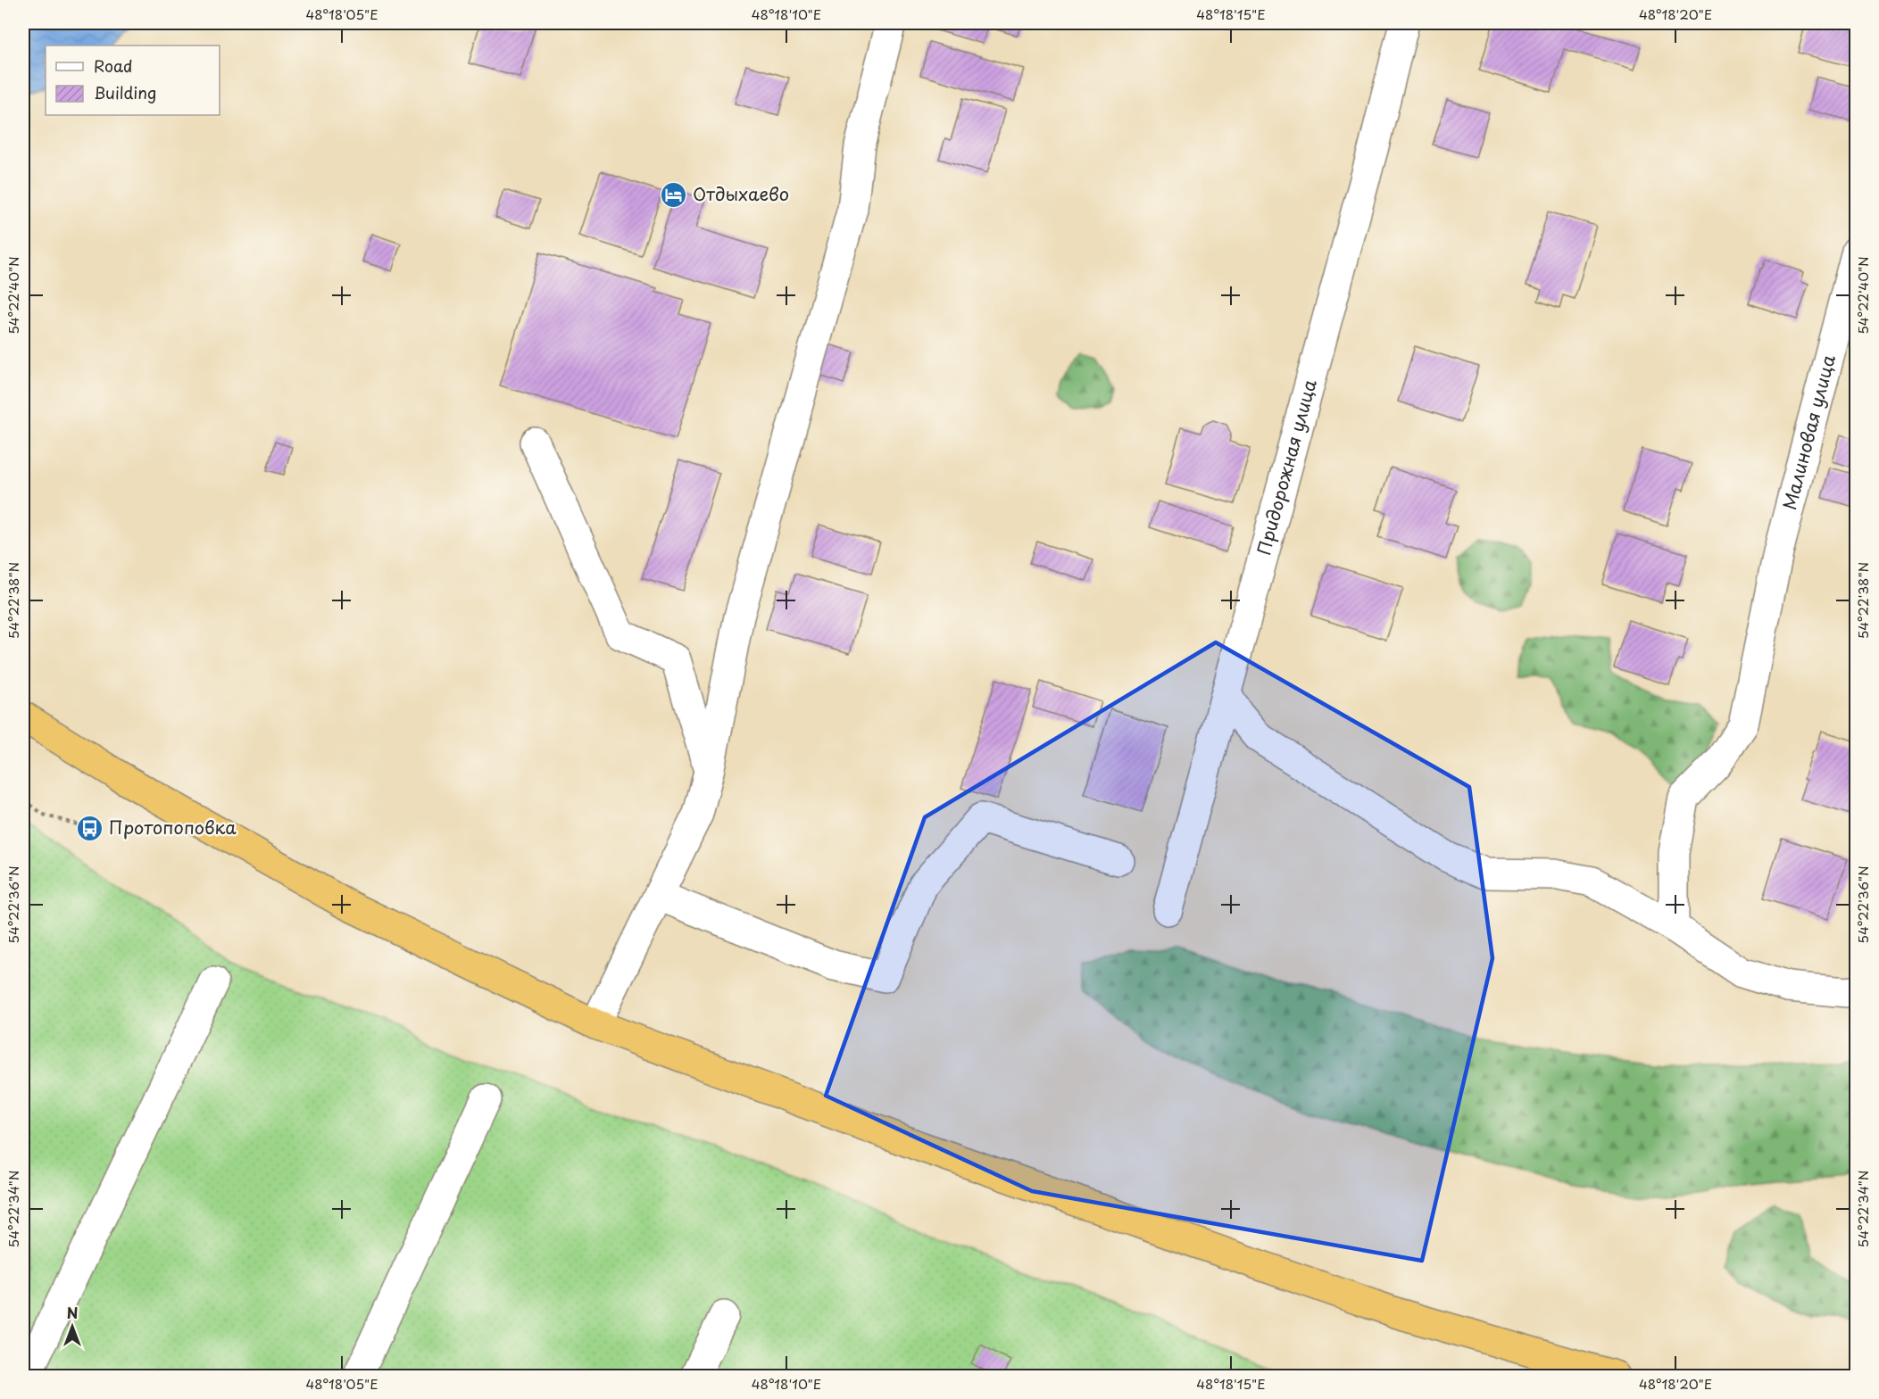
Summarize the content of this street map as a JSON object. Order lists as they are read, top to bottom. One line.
{"streets":{"street":["Малиновая улица","Придорожная улица"]},"places":{"hotel":["Отдыхаево"],"bus stop":["Протопоповка"]},"legend":["Road","Building"],"north":"top","coordinates":["48°18'05\"E","48°18'10\"E","48°18'15\"E","48°18'20\"E","54°22'40\"N","54°22'38\"N","54°22'36\"N","54°22'34\"N"]}
